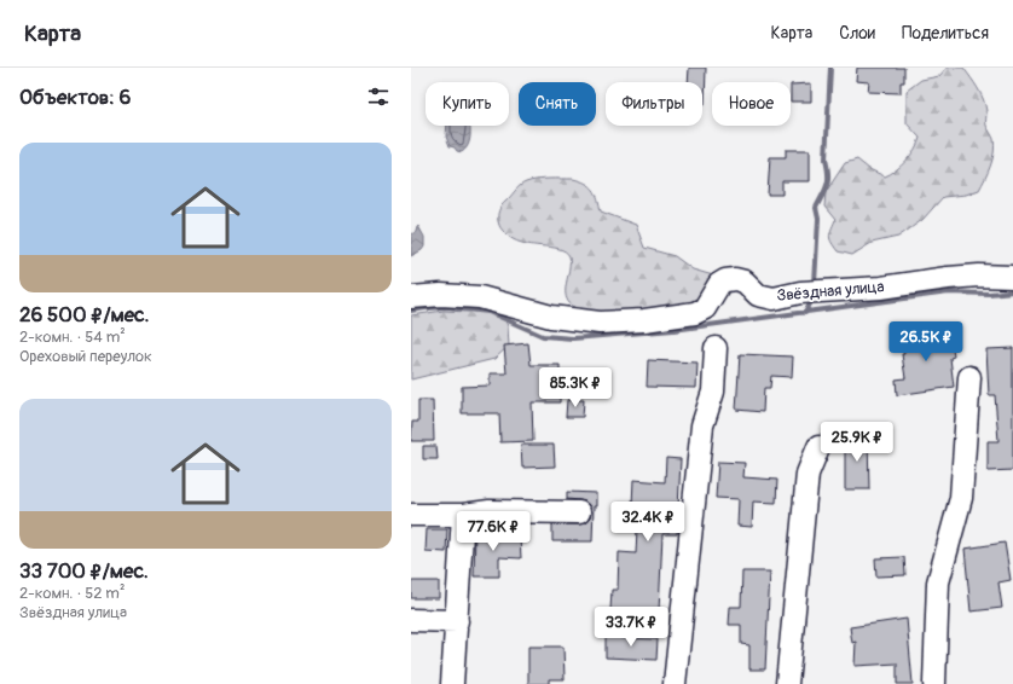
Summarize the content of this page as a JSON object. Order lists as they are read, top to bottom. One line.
{"streets":{"street":["Звёздная улица"]},"page":{"header":"Карта","nav":["Карта","Слои","Поделиться"],"heading":"Объектов: 6","chip":["Купить","Снять","Фильтры","Новое"],"list":[{"name":"26 500 ₽/мес.","note":"2-комн. · 54 m² · Ореховый переулок"},{"name":"33 700 ₽/мес.","note":"2-комн. · 52 m² · Звёздная улица"}],"price":["26.5K ₽","85.3K ₽","25.9K ₽","32.4K ₽","77.6K ₽","33.7K ₽"]}}
